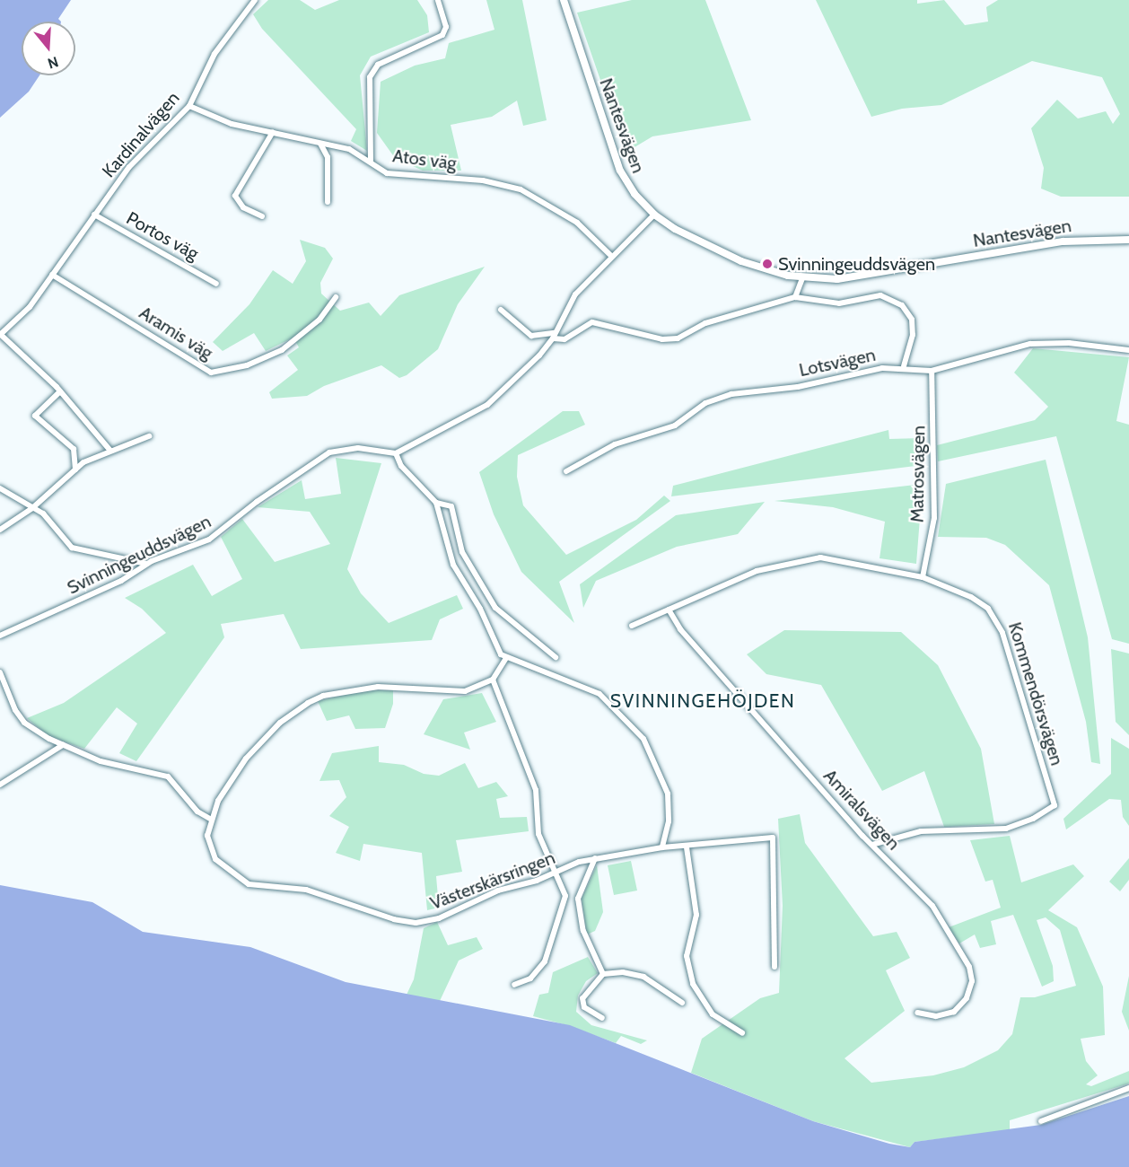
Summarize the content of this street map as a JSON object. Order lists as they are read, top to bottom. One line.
{"streets":{"street":["Nantesvägen","Kardinalvägen","Atos väg","Portos väg","Aramis väg","Lotsvägen","Matrosvägen","Svinningeuddsvägen","Kommendörsvägen","Amiralsvägen","Västerskärsringen"]},"crossings":[["Kardinalvägen","Atos väg"],["Kardinalvägen","Portos väg"],["Kardinalvägen","Aramis väg"],["Lotsvägen","Matrosvägen"],["Matrosvägen","Kommendörsvägen"],["Kommendörsvägen","Amiralsvägen"]],"districts":["SVINNINGEHÖJDEN"],"places":["Svinningeuddsvägen"],"north":"bottom"}
